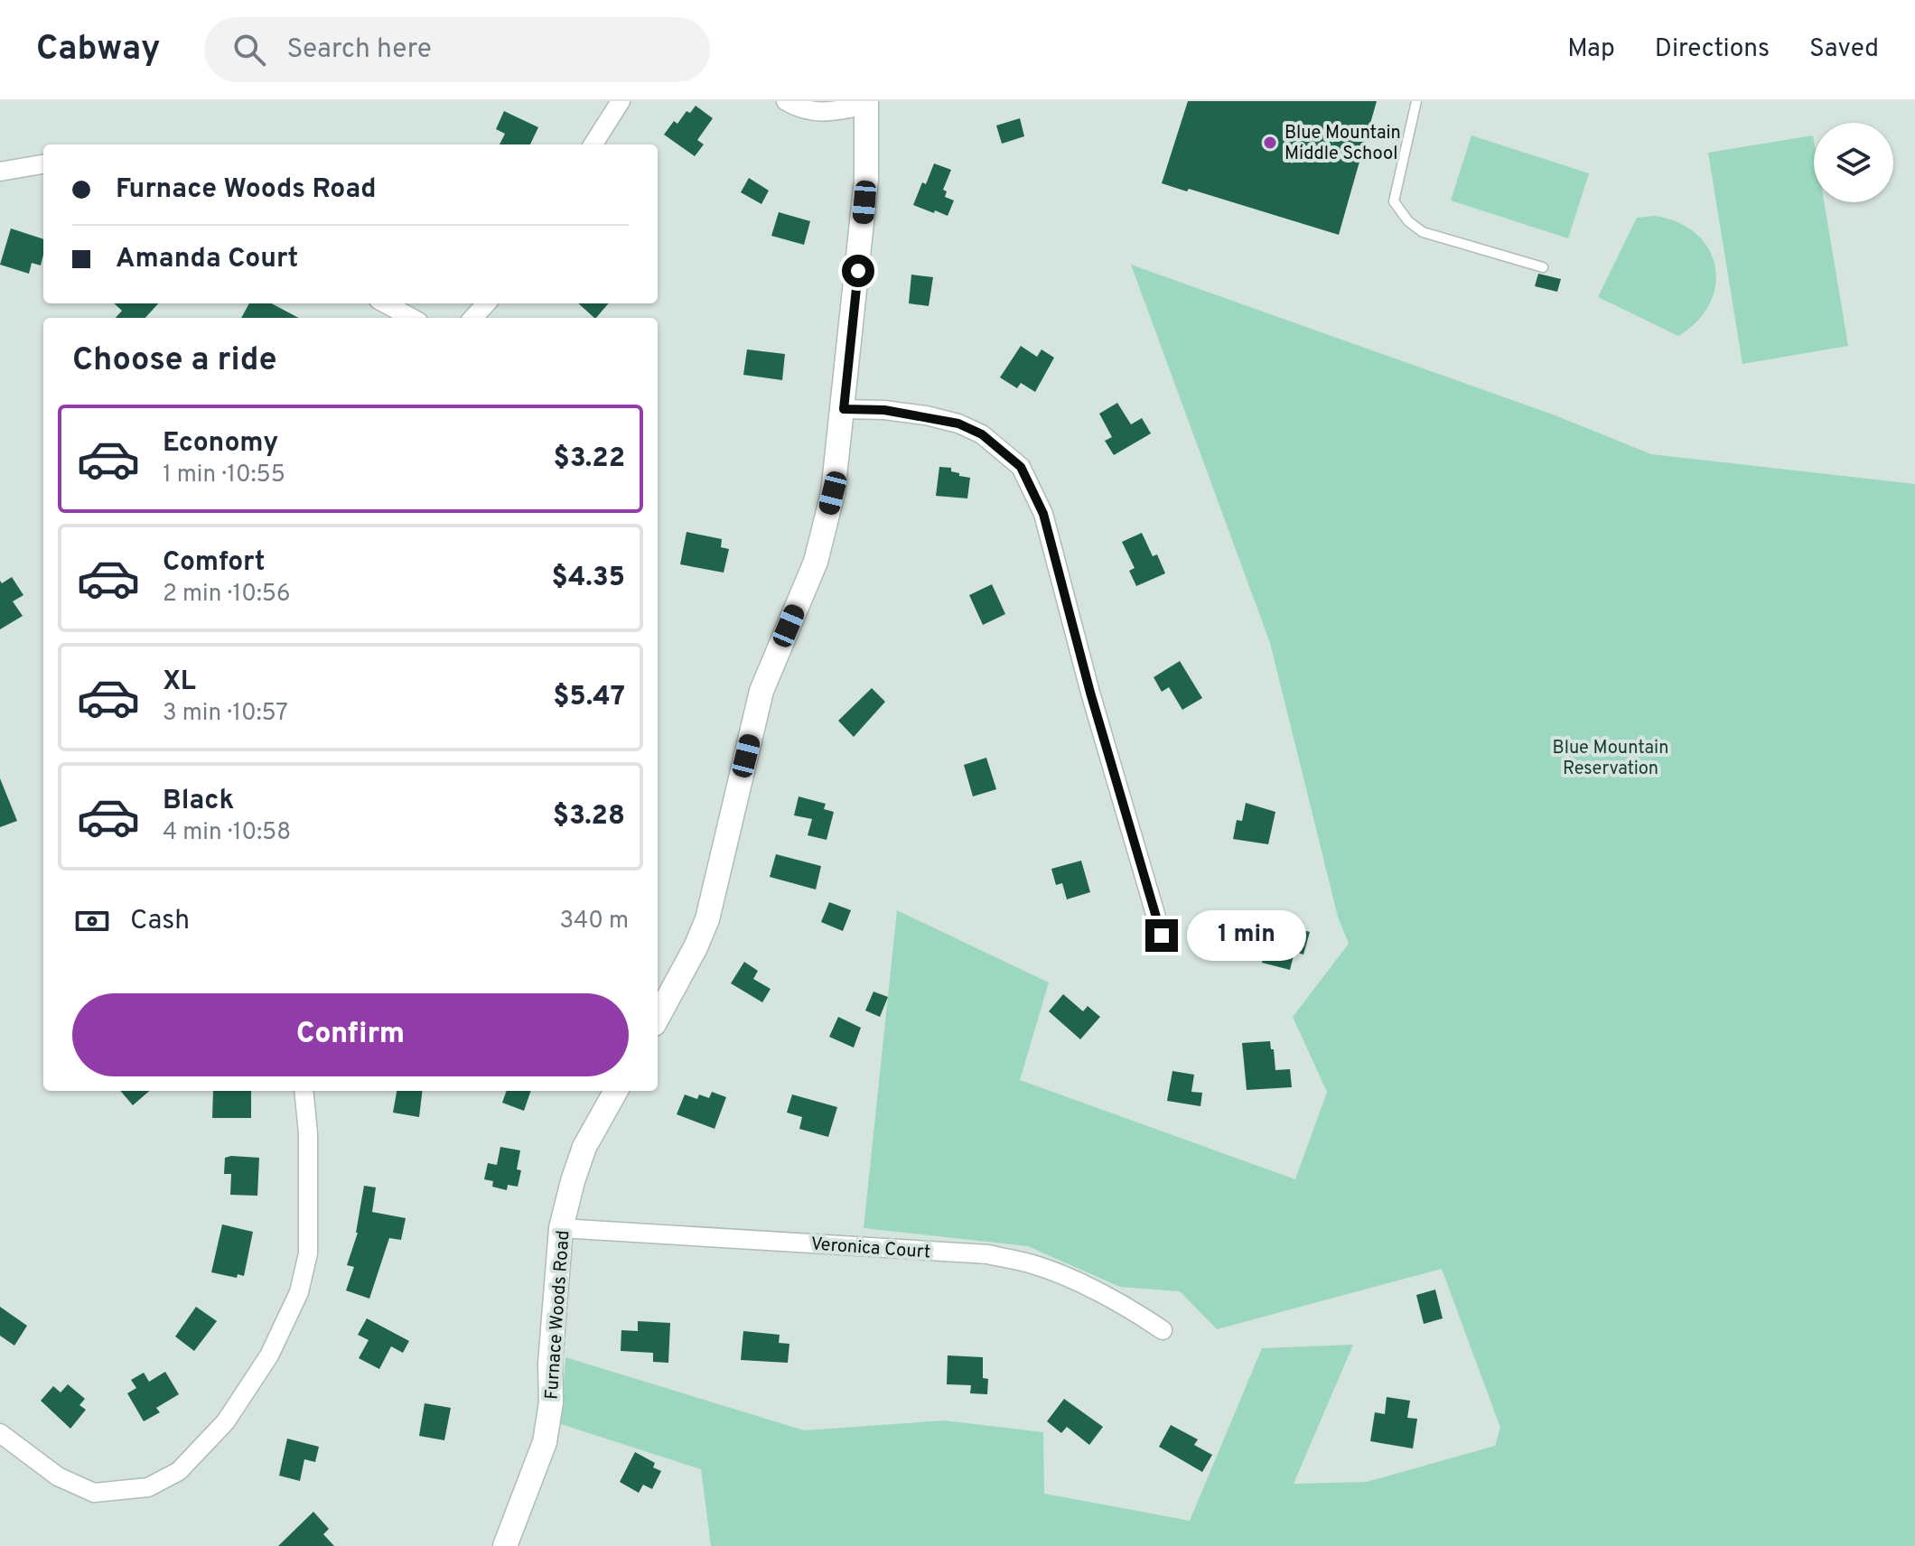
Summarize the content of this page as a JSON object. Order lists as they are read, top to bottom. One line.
{"streets":{"street":["Veronica Court","Furnace Woods Road"]},"crossings":[["Veronica Court","Furnace Woods Road"]],"parks":["Blue Mountain Reservation"],"places":["Blue Mountain Middle School"],"page":{"header":"Cabway","search":"Search here","nav":["Map","Directions","Saved"],"banner":["Furnace Woods Road","Amanda Court"],"heading":"Choose a ride","list":[{"name":"Economy","note":"1 min · 10:55","value":"$3.22"},{"name":"Comfort","note":"2 min · 10:56","value":"$4.35"},{"name":"XL","note":"3 min · 10:57","value":"$5.47"},{"name":"Black","note":"4 min · 10:58","value":"$3.28"}],"pay":["Cash","340 m"],"bubble":"1 min","buttons":"Confirm"}}
